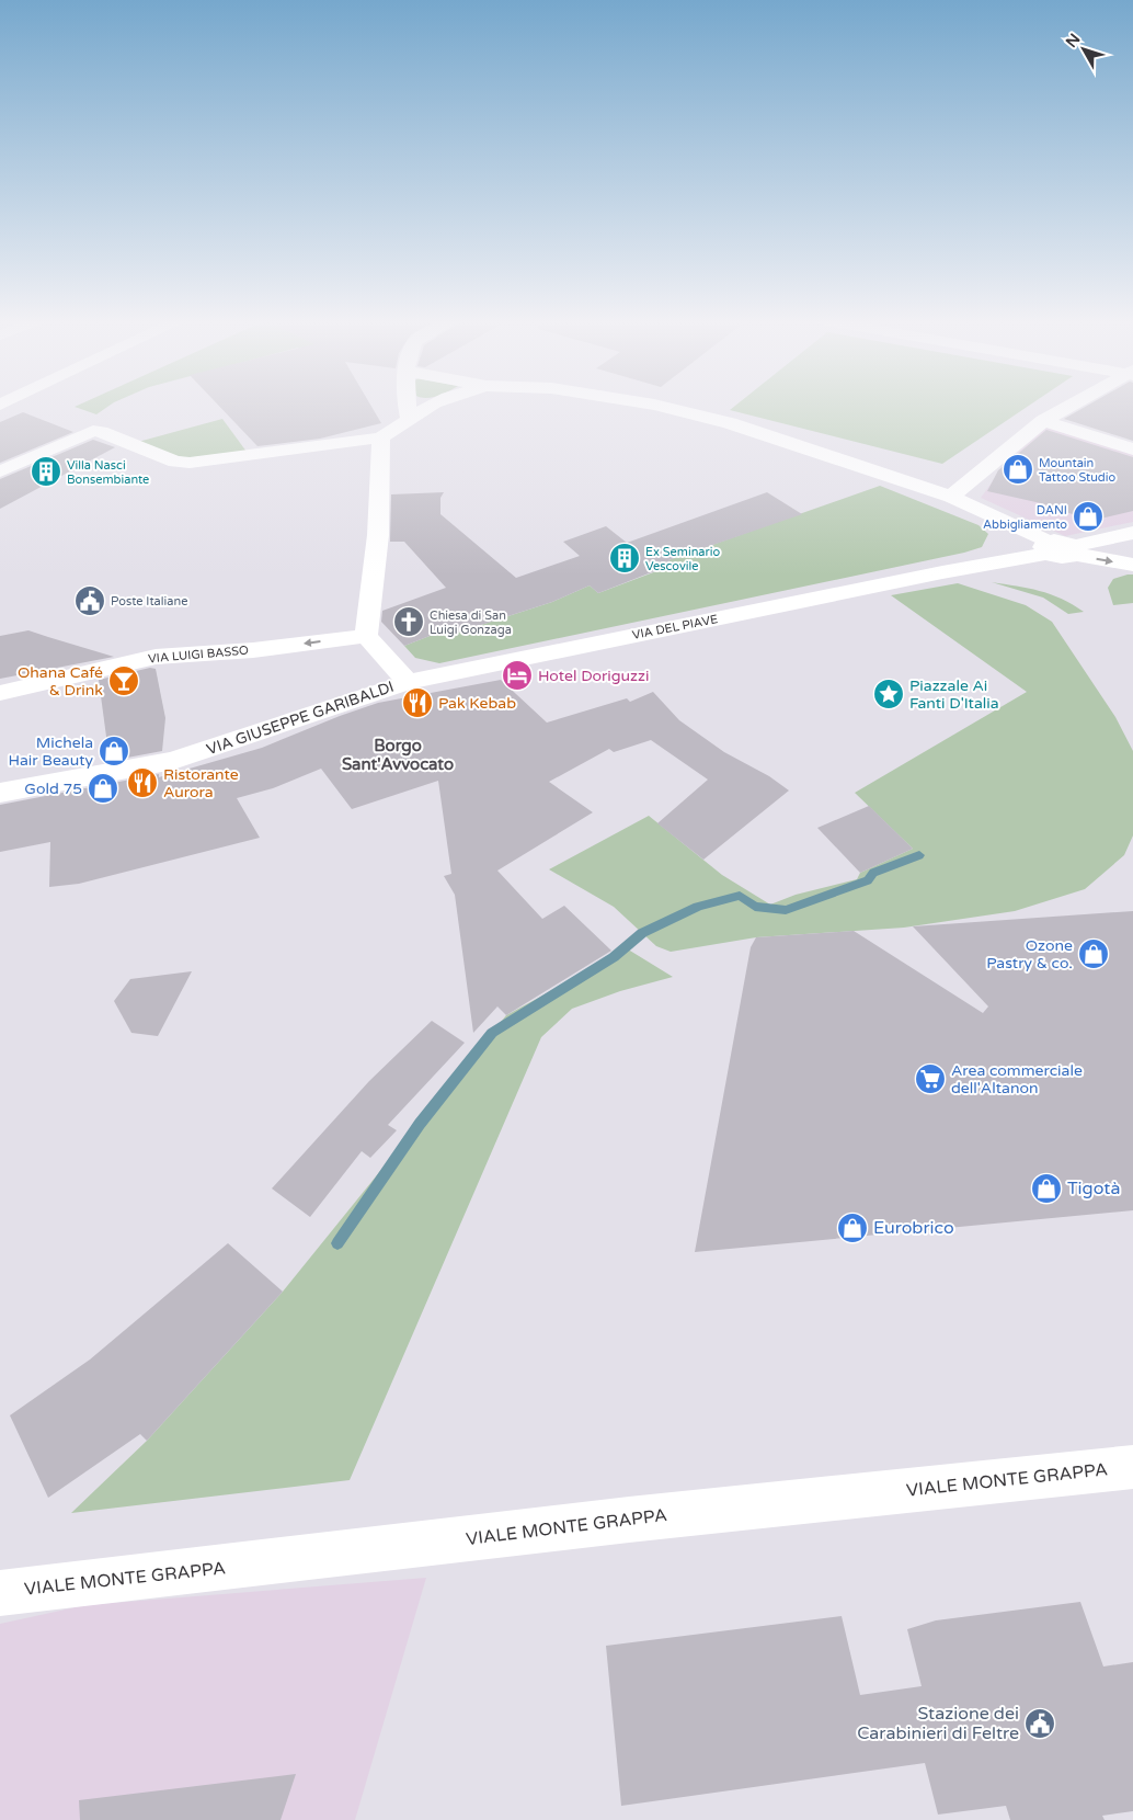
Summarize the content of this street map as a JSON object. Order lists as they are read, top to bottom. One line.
{"streets":{"street":["VIA DEL PIAVE","VIA LUIGI BASSO","VIA GIUSEPPE GARIBALDI","VIALE MONTE GRAPPA"]},"crossings":[["VIA DEL PIAVE","VIA GIUSEPPE GARIBALDI"]],"districts":["Borgo Sant'Avvocato"],"places":{"shop":["Mountain Tattoo Studio","DANI Abbigliamento","Michela Hair Beauty","Gold 75","Ozone Pastry & co.","Tigotà","Eurobrico"],"building":["Villa Nasci Bonsembiante","Ex Seminario Vescovile"],"public building":["Poste Italiane","Stazione dei Carabinieri di Feltre"],"church":["Chiesa di San Luigi Gonzaga"],"hotel":["Hotel Doriguzzi"],"bar":["Ohana Café & Drink"],"place":["Piazzale Ai Fanti D'Italia"],"restaurant":["Pak Kebab","Ristorante Aurora"],"supermarket":["Area commerciale dell'Altanon"]},"north":"top left"}
